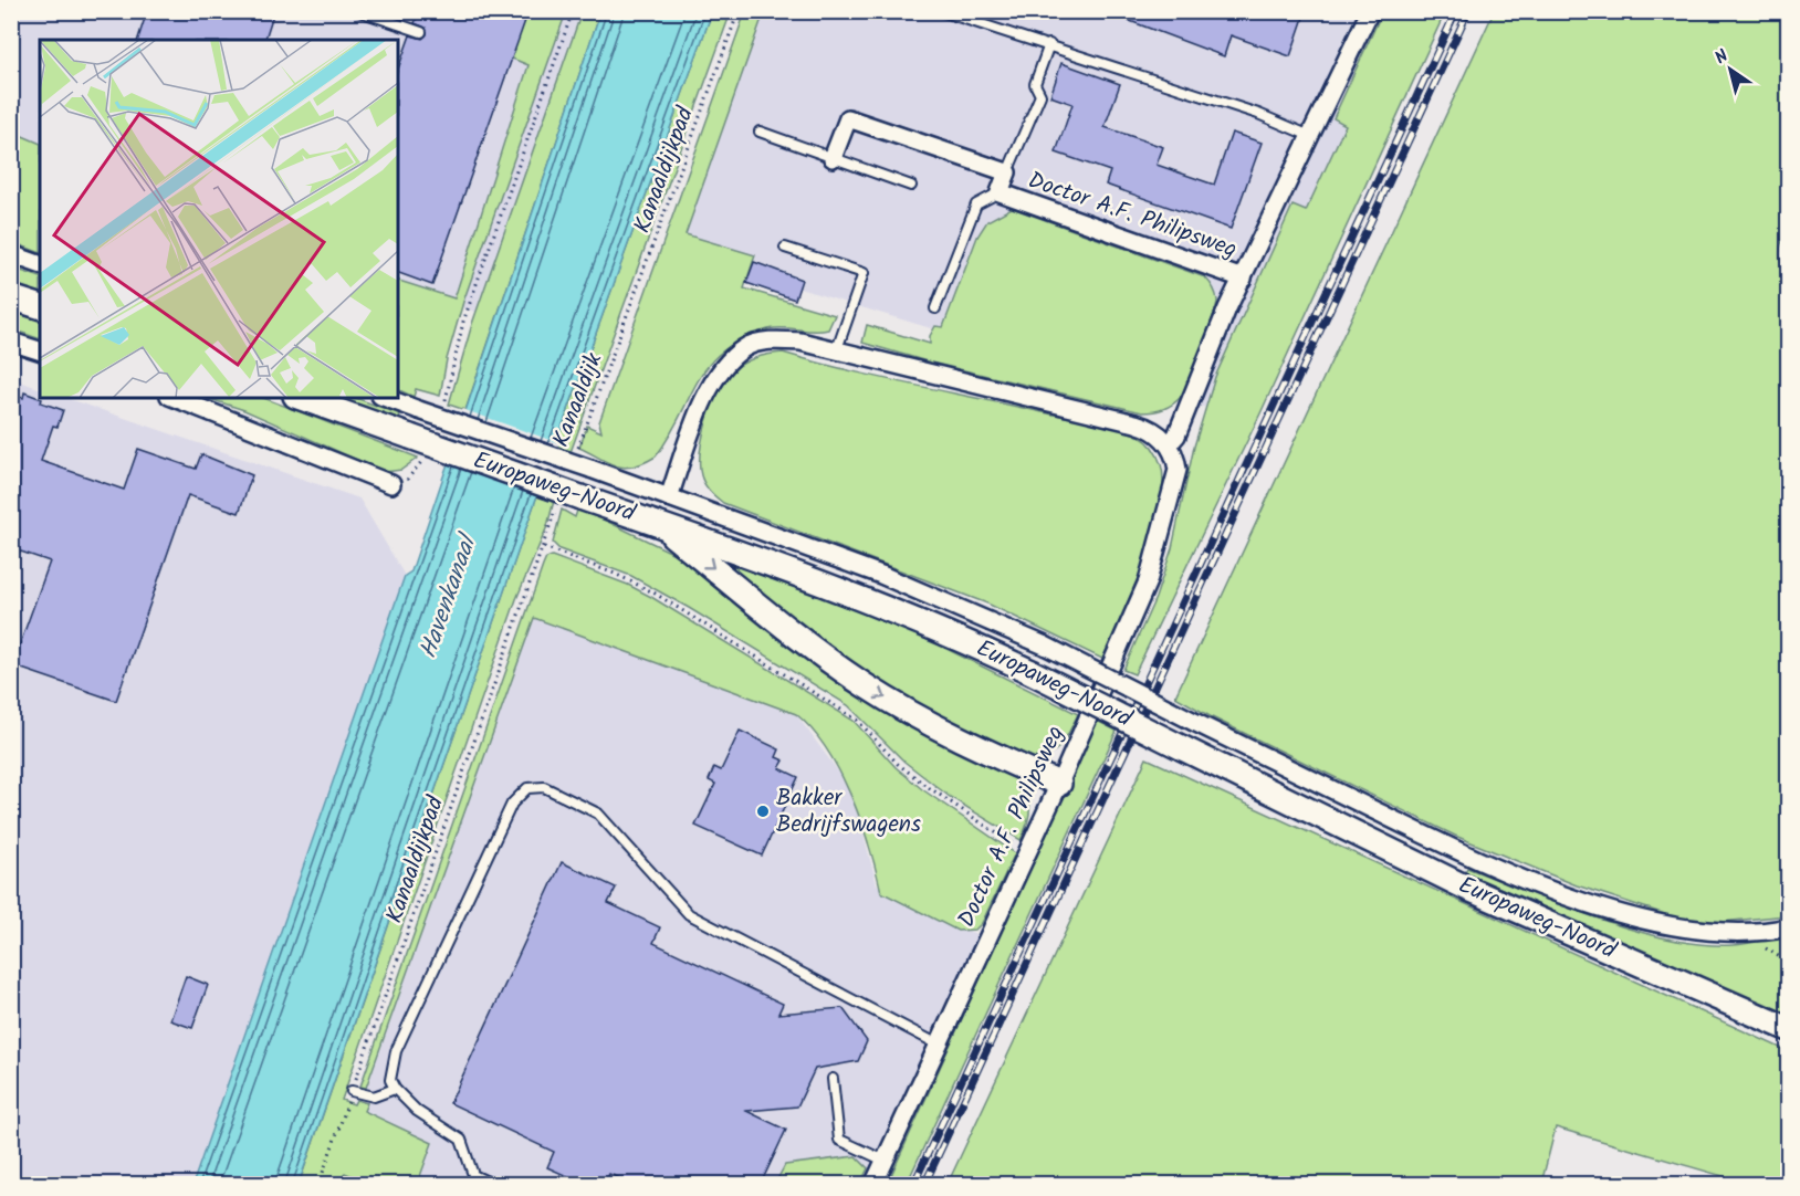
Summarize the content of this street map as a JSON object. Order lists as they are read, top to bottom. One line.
{"streets":{"main road":["Europaweg-Noord"],"street":["Doctor A.F. Philipsweg"],"path":["Kanaaldijkpad","Kanaaldijk"]},"crossings":[["Kanaaldijkpad","Kanaaldijk"]],"water":["Havenkanaal"],"places":["Bakker Bedrijfswagens"],"north":"top left"}
